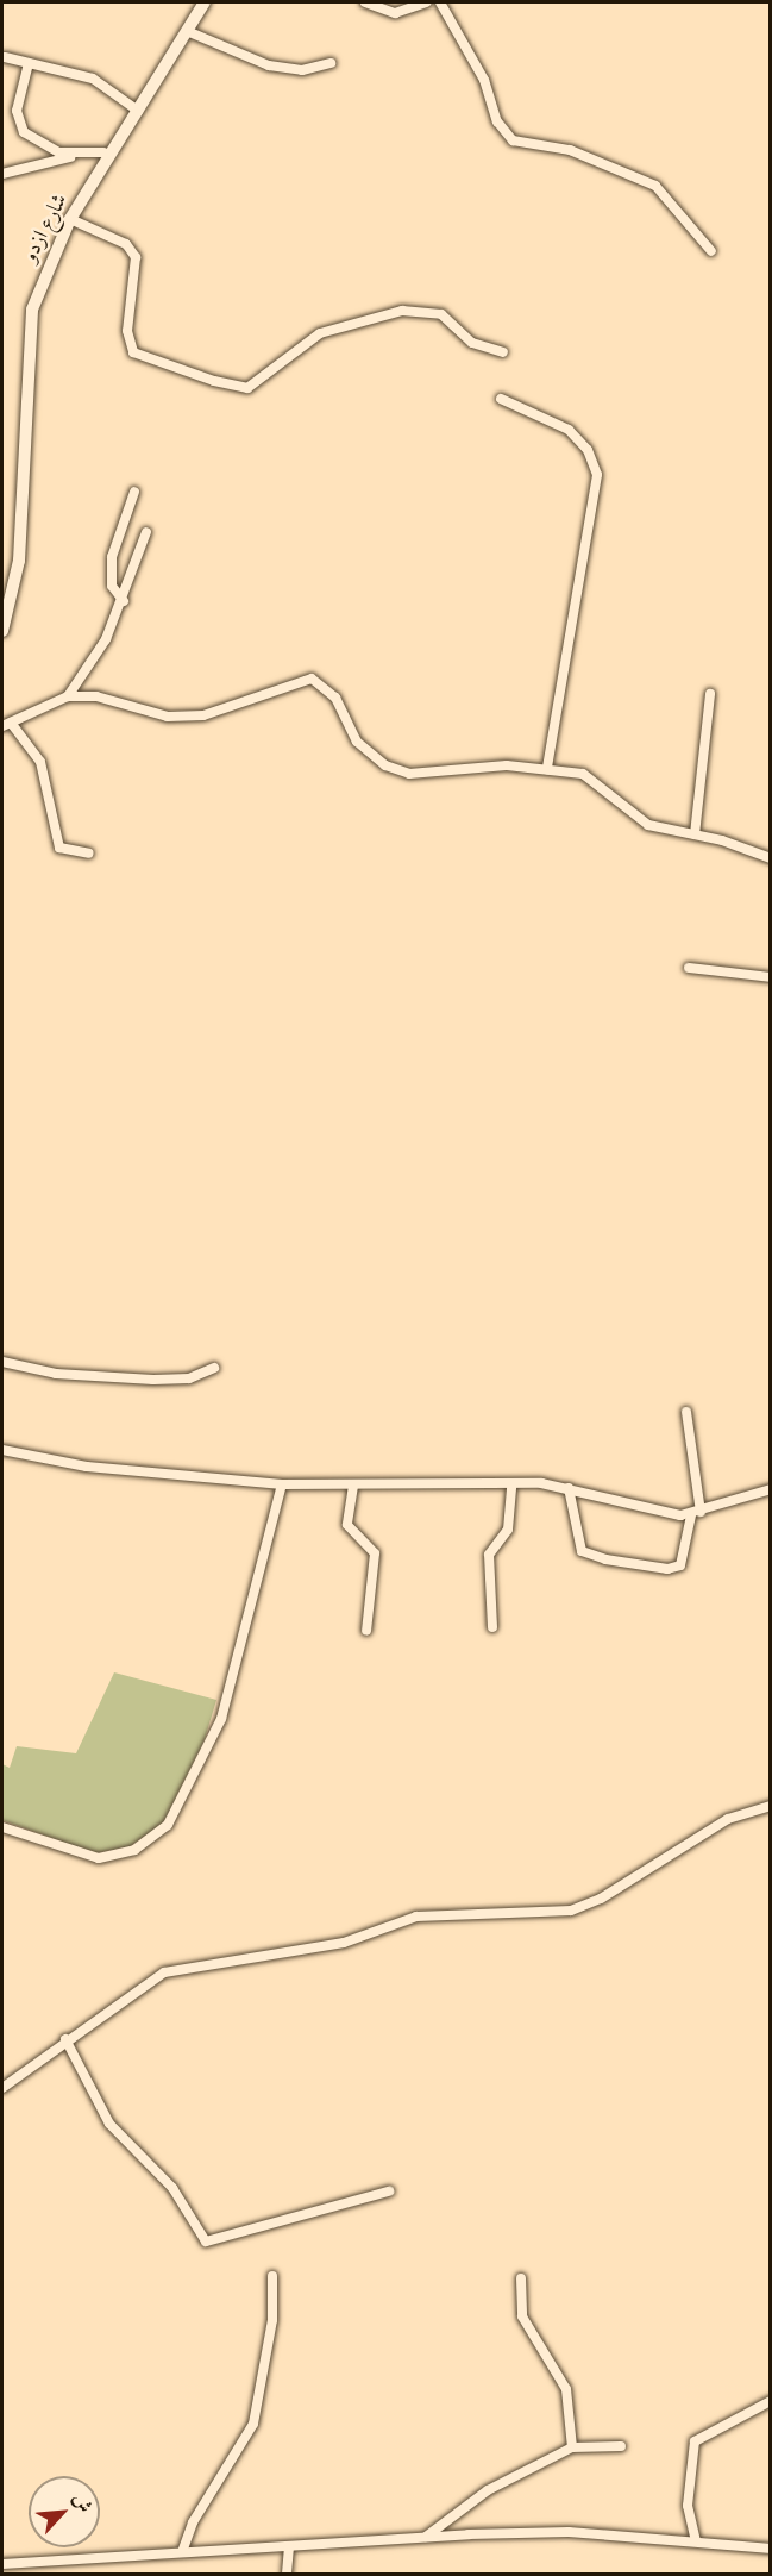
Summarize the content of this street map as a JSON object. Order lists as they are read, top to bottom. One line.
{"streets":{"street":["شارع ازدو"]},"north":"top right"}
